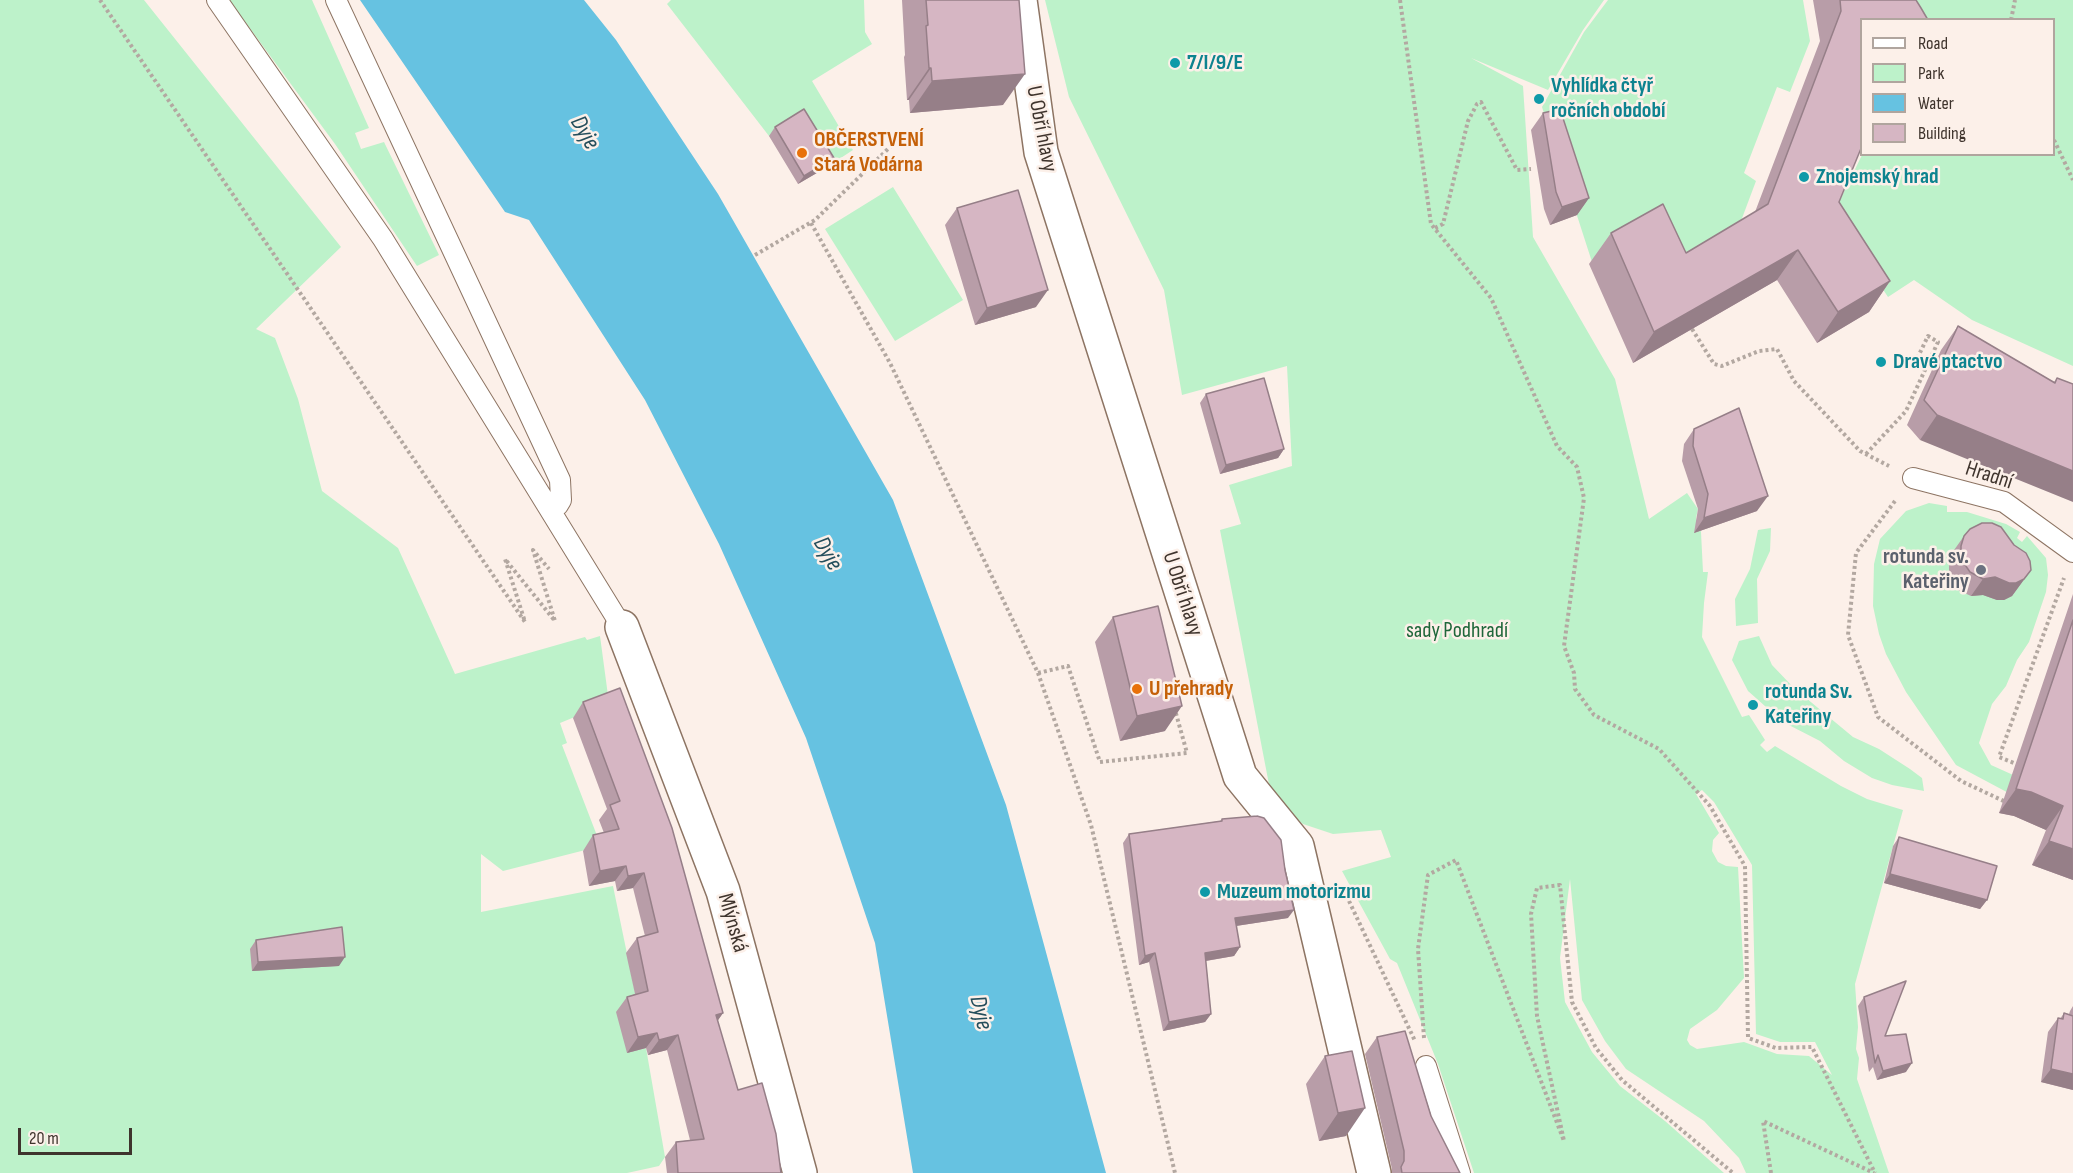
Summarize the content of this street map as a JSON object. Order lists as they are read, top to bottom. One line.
{"streets":{"street":["U Obří hlavy","Mlýnská"],"lane":["Hradní"]},"water":["Dyje"],"parks":["sady Podhradí"],"places":["7/I/9/E","Vyhlídka čtyř ročních období","OBČERSTVENÍ Stará Vodárna","Znojemský hrad","Dravé ptactvo","rotunda sv. Kateřiny","U přehrady","rotunda Sv. Kateřiny","Muzeum motorizmu"],"legend":["Road","Park","Water","Building"],"scale_bar":"20 m"}
